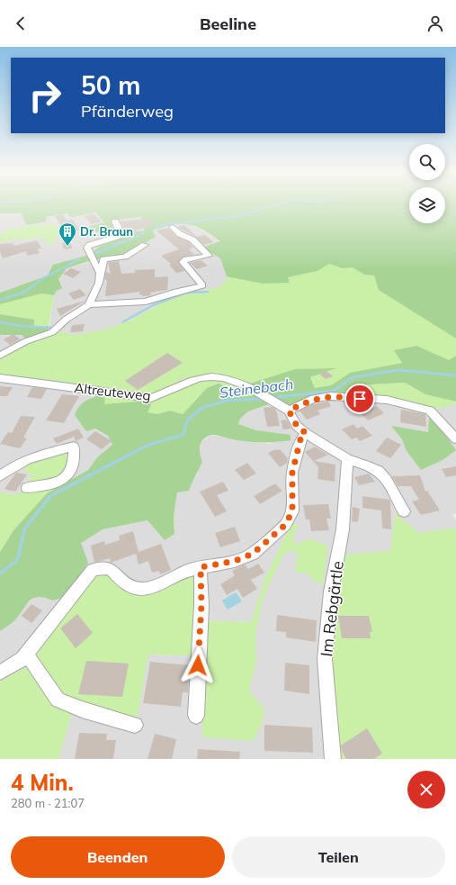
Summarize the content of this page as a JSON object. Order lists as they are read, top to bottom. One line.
{"streets":{"street":["Altreuteweg","Im Rebgärtle"]},"water":["Steinebach"],"places":{"building":["Dr. Braun"]},"page":{"header":"Beeline","turn":["50 m","Pfänderweg"],"heading":["4 Min.","280 m · 21:07"],"buttons":["Beenden","Teilen"]}}
